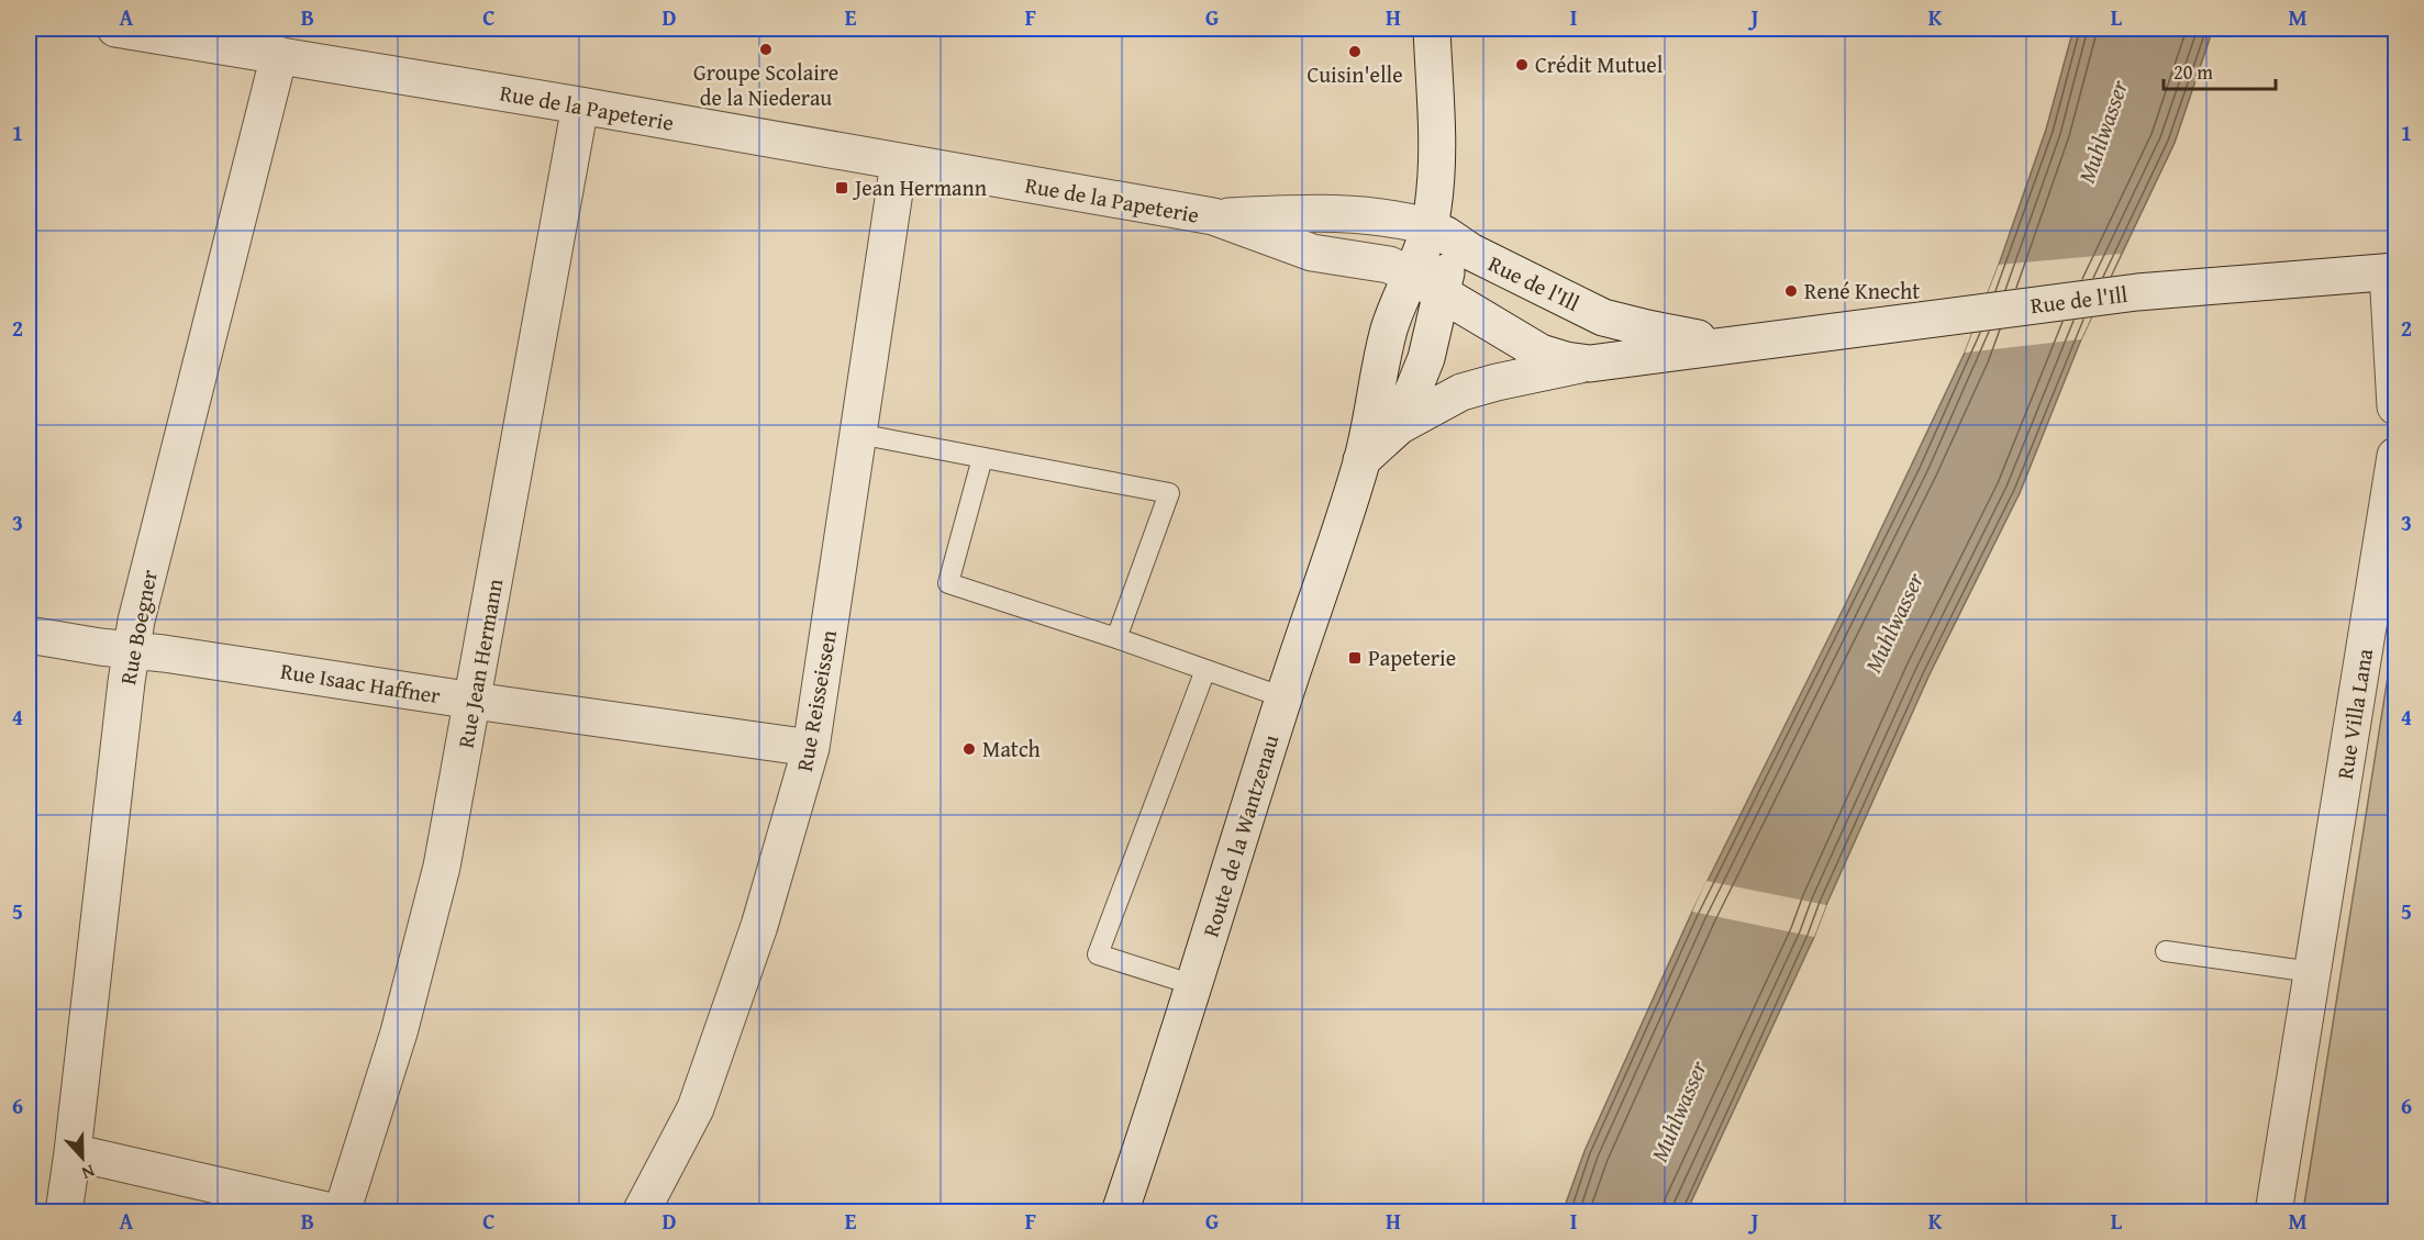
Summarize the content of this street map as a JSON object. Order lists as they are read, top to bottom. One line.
{"streets":{"street":["Rue de la Papeterie","Rue de l'Ill","Rue Boegner","Rue Jean Hermann","Rue Isaac Haffner","Rue Reisseissen","Rue Villa Lana","Route de la Wantzenau"]},"crossings":[["Rue de la Papeterie","Rue de l'Ill"],["Rue de la Papeterie","Rue Boegner"],["Rue de la Papeterie","Rue Jean Hermann"],["Rue de la Papeterie","Rue Reisseissen"],["Rue de la Papeterie","Route de la Wantzenau"],["Rue de l'Ill","Route de la Wantzenau"],["Rue Boegner","Rue Isaac Haffner"],["Rue Jean Hermann","Rue Isaac Haffner"],["Rue Isaac Haffner","Rue Reisseissen"]],"water":["Muhlwasser"],"places":{"other":["Groupe Scolaire de la Niederau","Cuisin'elle","Crédit Mutuel","René Knecht","Match"],"transit":["Jean Hermann","Papeterie"]},"scale_bar":"20 m","north":"bottom","grid":{"columns":["A","B","C","D","E","F","G","H","I","J","K","L","M"],"rows":["1","2","3","4","5","6"]}}
